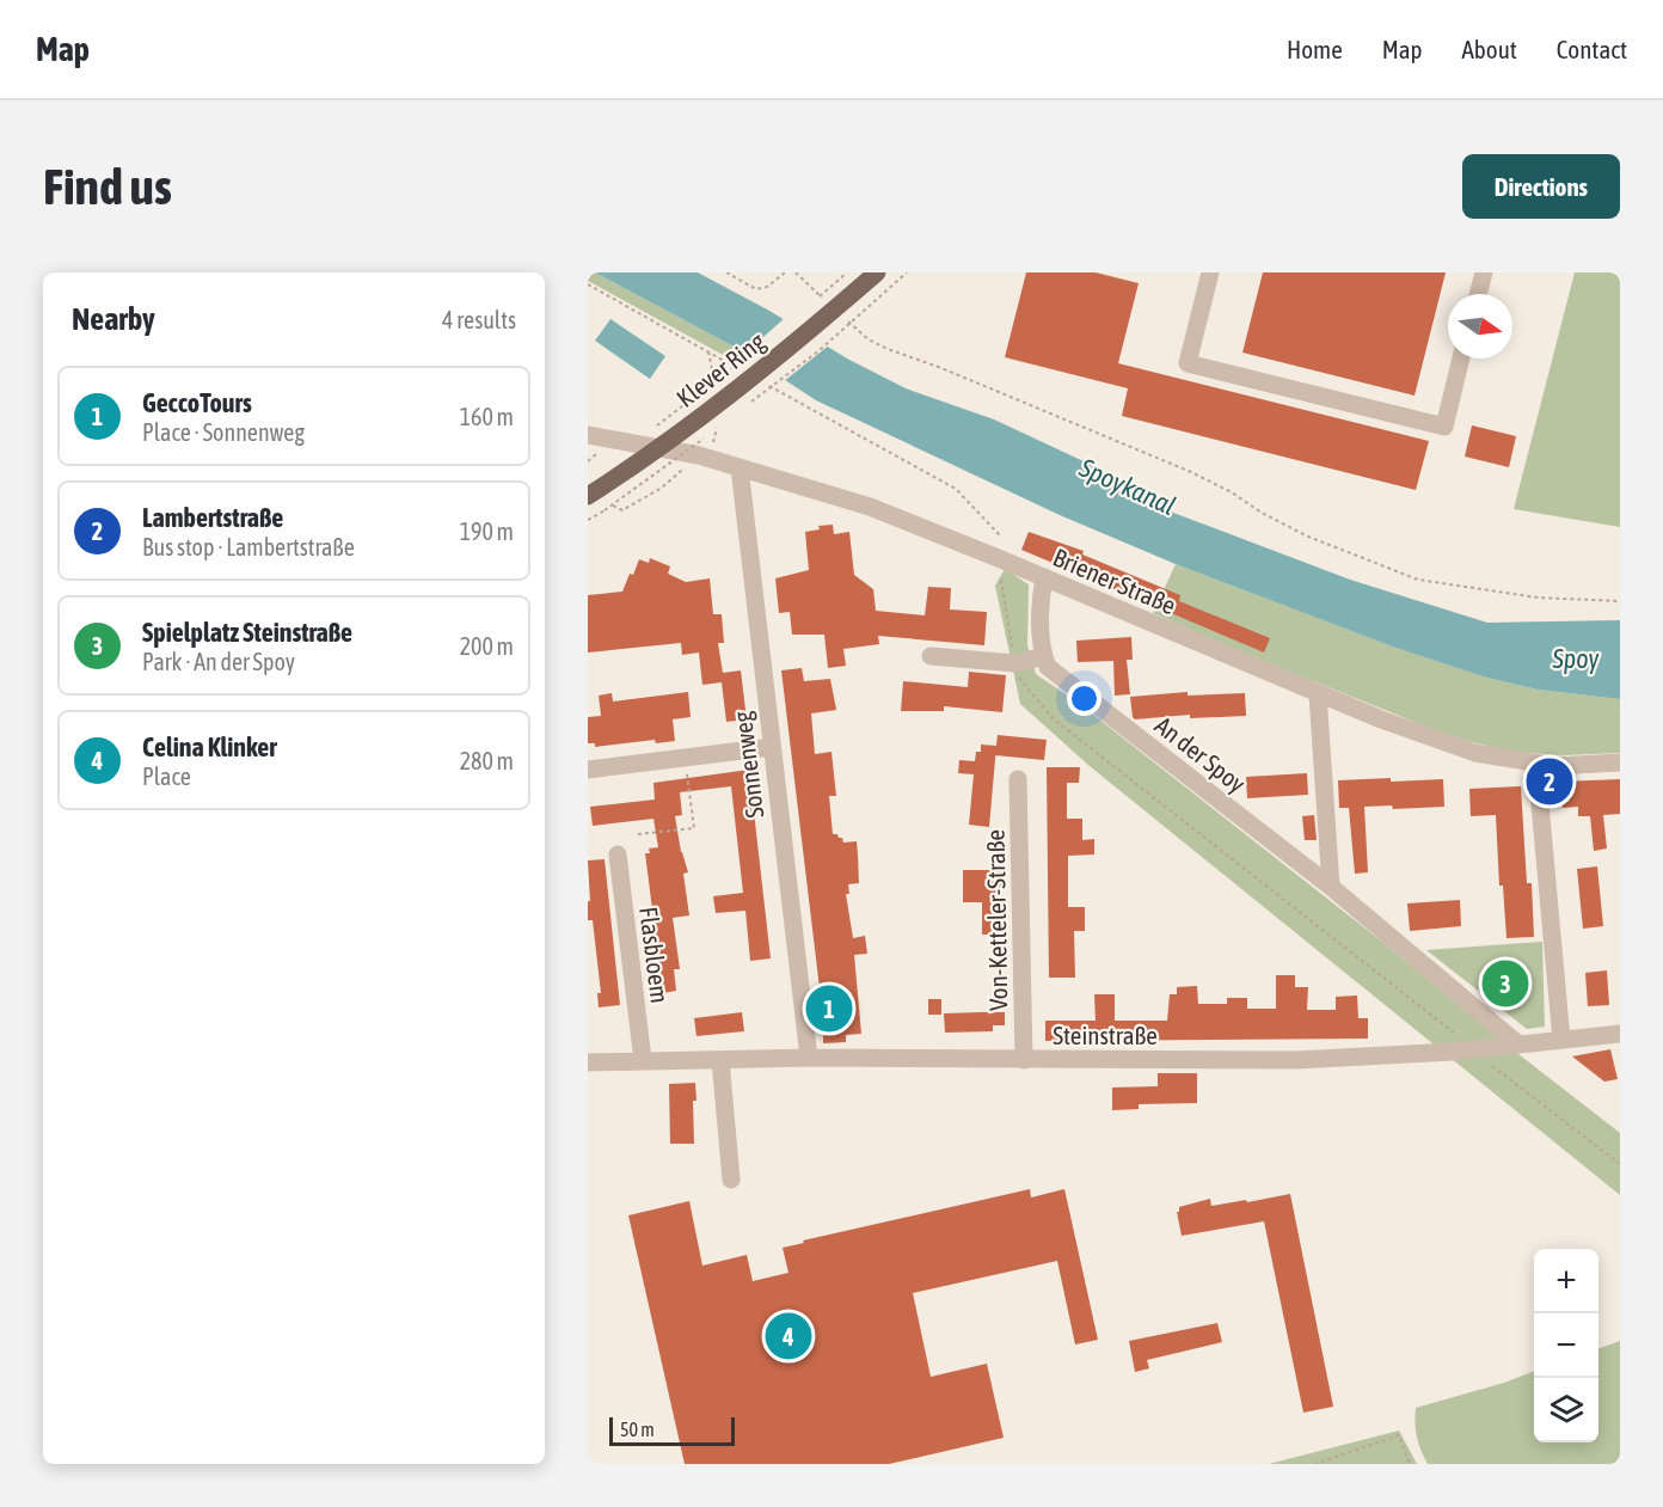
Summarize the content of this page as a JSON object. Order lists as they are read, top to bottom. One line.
{"streets":{"main road":["Klever Ring"],"street":["Briener Straße","An der Spoy","Sonnenweg","Von-Ketteler-Straße","Flasbloem","Steinstraße"]},"crossings":[["Briener Straße","Sonnenweg"],["An der Spoy","Steinstraße"],["Sonnenweg","Steinstraße"],["Von-Ketteler-Straße","Steinstraße"],["Flasbloem","Steinstraße"]],"water":["Spoykanal","Spoy"],"scale_bar":"50 m","north":"right","page":{"header":"Map","nav":["Home","Map","About","Contact"],"buttons":"Directions","title":"Find us","heading":["Nearby","4 results"],"list":[{"mark":"1","name":"GeccoTours","note":"Place · Sonnenweg","value":"160 m"},{"mark":"2","name":"Lambertstraße","note":"Bus stop · Lambertstraße","value":"190 m"},{"mark":"3","name":"Spielplatz Steinstraße","note":"Park · An der Spoy","value":"200 m"},{"mark":"4","name":"Celina Klinker","note":"Place","value":"280 m"}],"pins":["2","3","1","4"],"map_buttons":["+","−"],"scale":"50 m"}}
